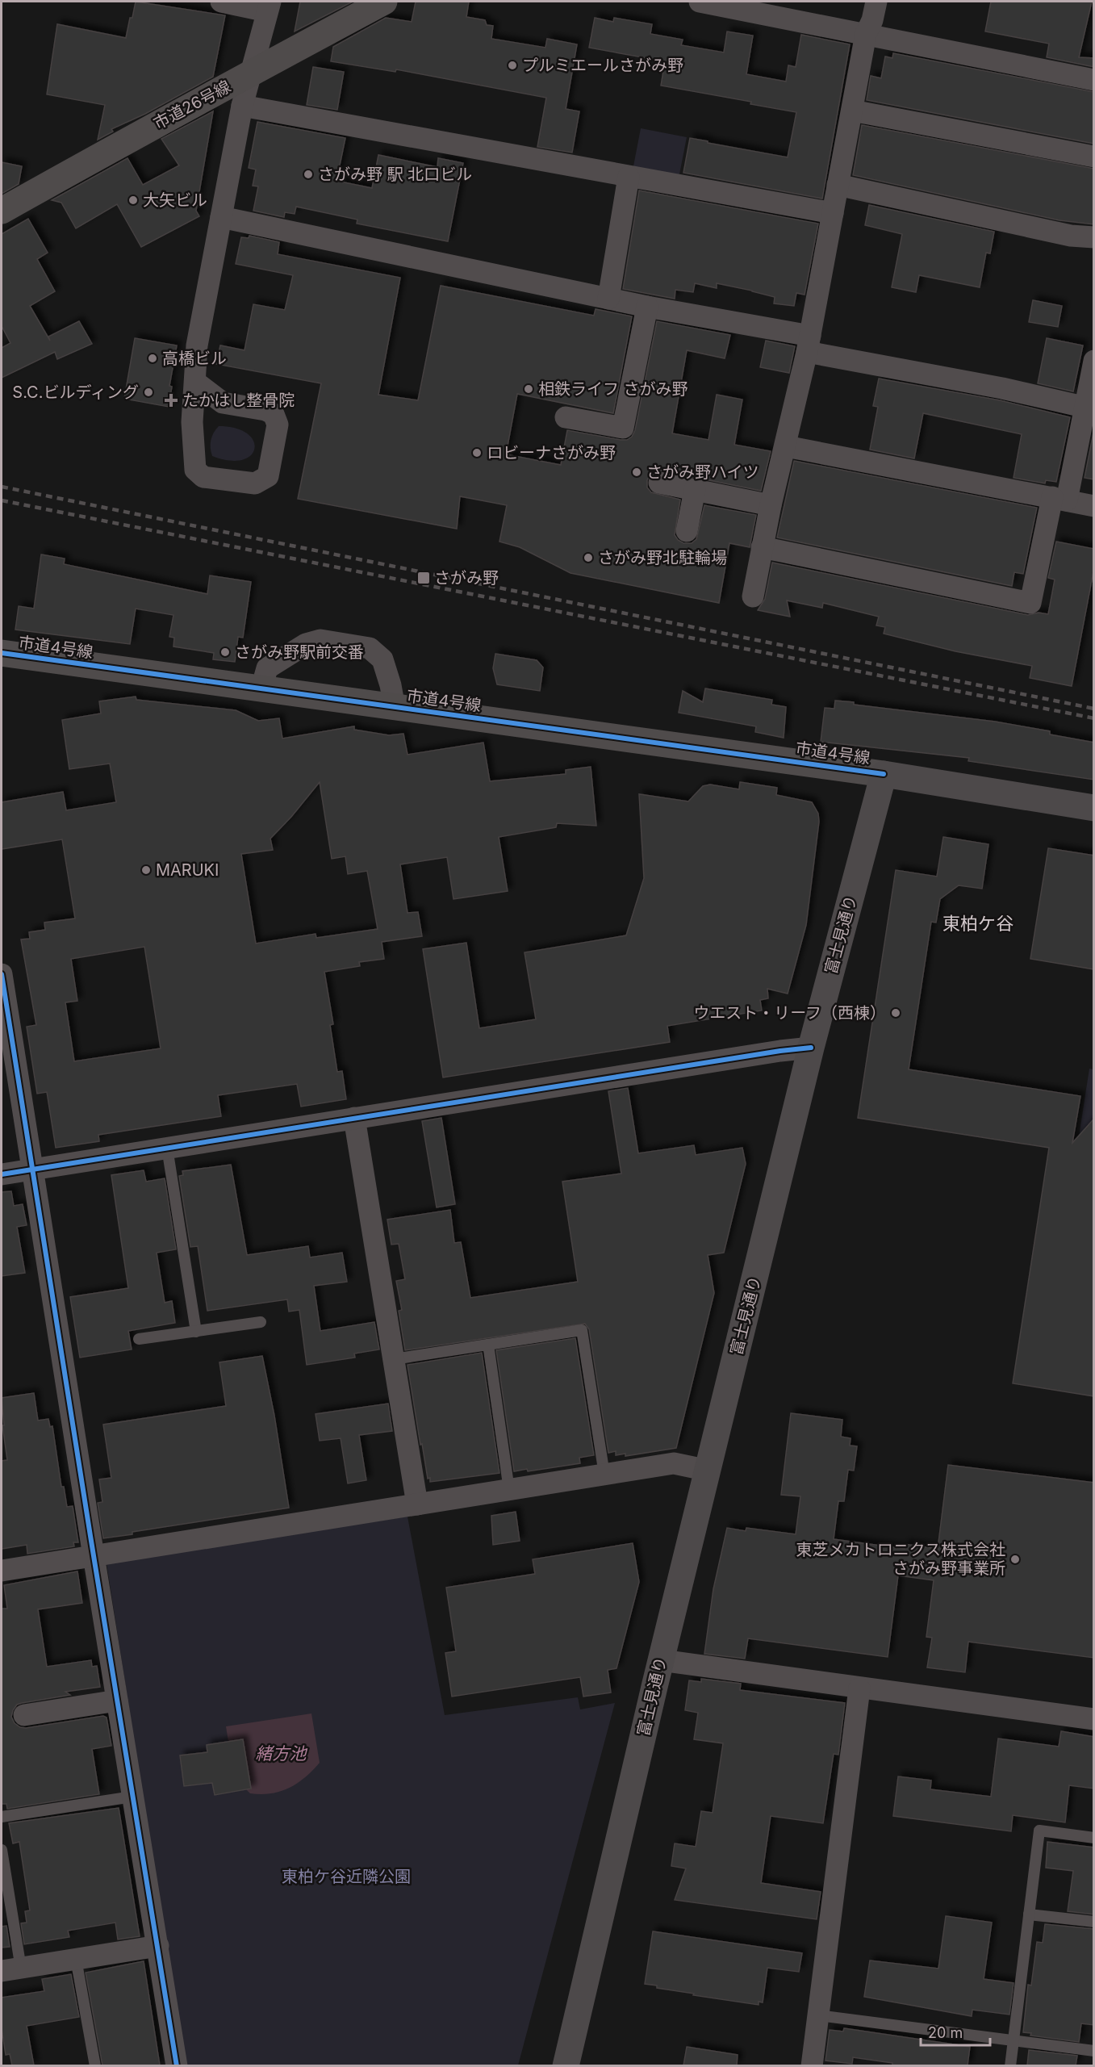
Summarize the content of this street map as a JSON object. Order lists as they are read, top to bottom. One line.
{"streets":{"main road":["富士見通り"],"street":["市道26号線","市道4号線"]},"crossings":[["市道4号線","富士見通り"]],"districts":["東柏ケ谷"],"water":["緒方池"],"parks":["東柏ケ谷近隣公園"],"places":{"other":["プルミエールさがみ野","さがみ野 駅 北口ビル","大矢ビル","高橋ビル","相鉄ライフ さがみ野","S.C.ビルディング","ロビーナさがみ野","さがみ野ハイツ","さがみ野北駐輪場","さがみ野駅前交番","MARUKI","ウエスト・リーフ（西棟）","東芝メカトロニクス株式会社 さがみ野事業所"],"health":["たかはし整骨院"],"transit":["さがみ野"]},"scale_bar":"20 m"}
